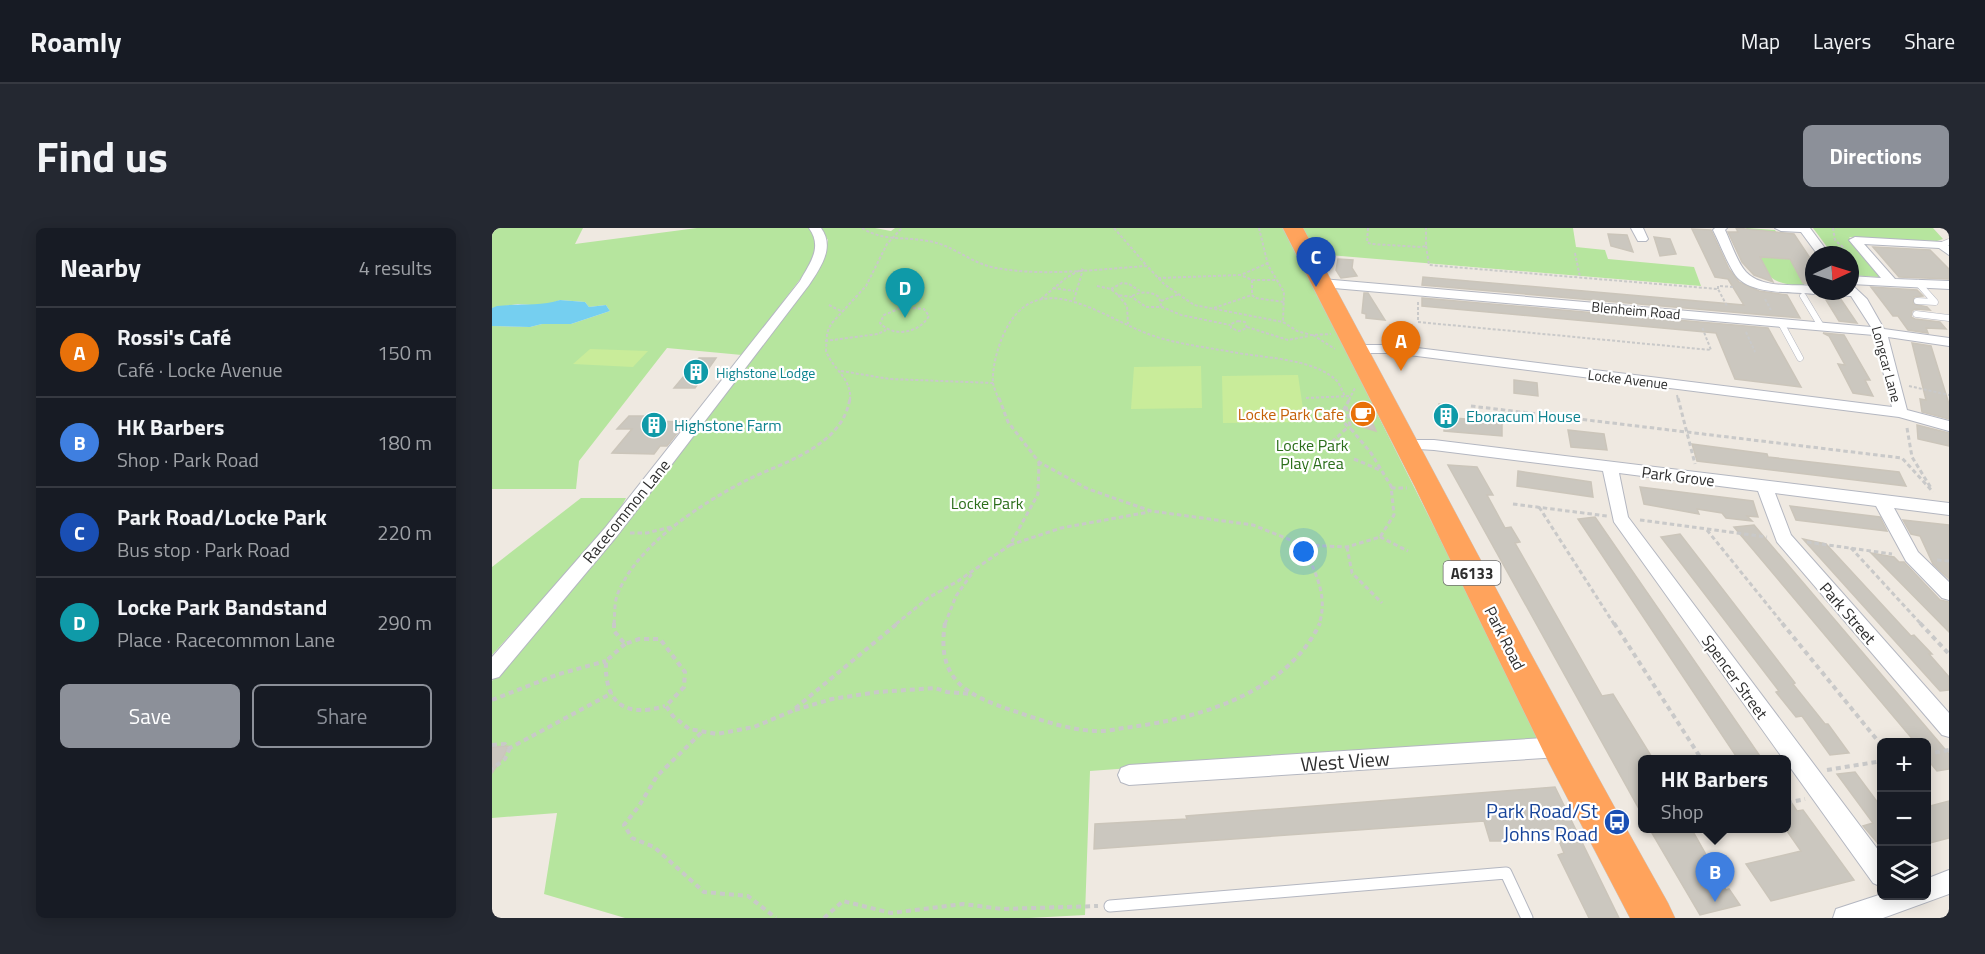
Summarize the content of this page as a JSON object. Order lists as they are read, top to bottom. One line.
{"streets":{"highway":["A6133","Park Road"],"street":["Blenheim Road","Longcar Lane","Locke Avenue","Park Grove","Racecommon Lane","Park Street","Spencer Street","West View"]},"crossings":[["Blenheim Road","Longcar Lane"],["Blenheim Road","Park Road"],["Longcar Lane","Locke Avenue"],["Locke Avenue","Park Road"],["Park Grove","Park Street"],["Park Grove","Park Road"],["Park Grove","Spencer Street"],["Park Road","West View"]],"parks":["Locke Park Play Area","Locke Park"],"places":{"building":["Highstone Lodge","Eboracum House","Highstone Farm"],"cafe":["Locke Park Cafe"],"bus stop":["Park Road/St Johns Road"]},"north":"right","page":{"header":"Roamly","nav":["Map","Layers","Share"],"title":"Find us","buttons":["Directions",["Save","Share"]],"heading":["Nearby","4 results"],"pins":["C","D","A","B"],"list":[{"mark":"A","name":"Rossi's Café","note":"Café · Locke Avenue","value":"150 m"},{"mark":"B","name":"HK Barbers","note":"Shop · Park Road","value":"180 m"},{"mark":"C","name":"Park Road/Locke Park","note":"Bus stop · Park Road","value":"220 m"},{"mark":"D","name":"Locke Park Bandstand","note":"Place · Racecommon Lane","value":"290 m"}],"map_buttons":["+","−"],"popup":["HK Barbers","Shop"]}}
